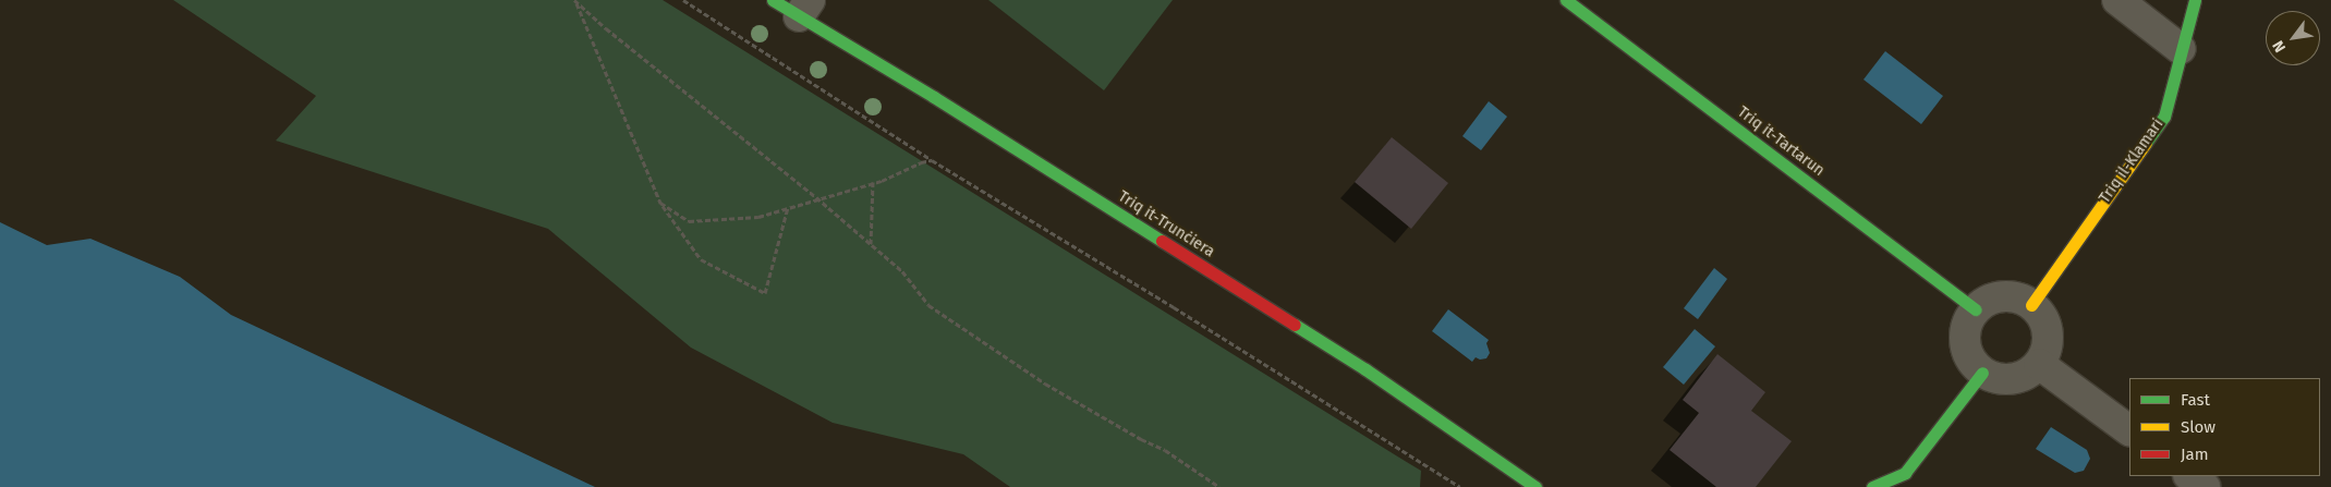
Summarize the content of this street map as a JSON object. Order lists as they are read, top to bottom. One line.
{"streets":{"street":["Triq it-Tartarun","Triq il-Klamari","Triq it-Trunċiera"]},"crossings":[["Triq it-Tartarun","Triq il-Klamari"]],"legend":["Fast","Slow","Jam"],"north":"bottom left"}
